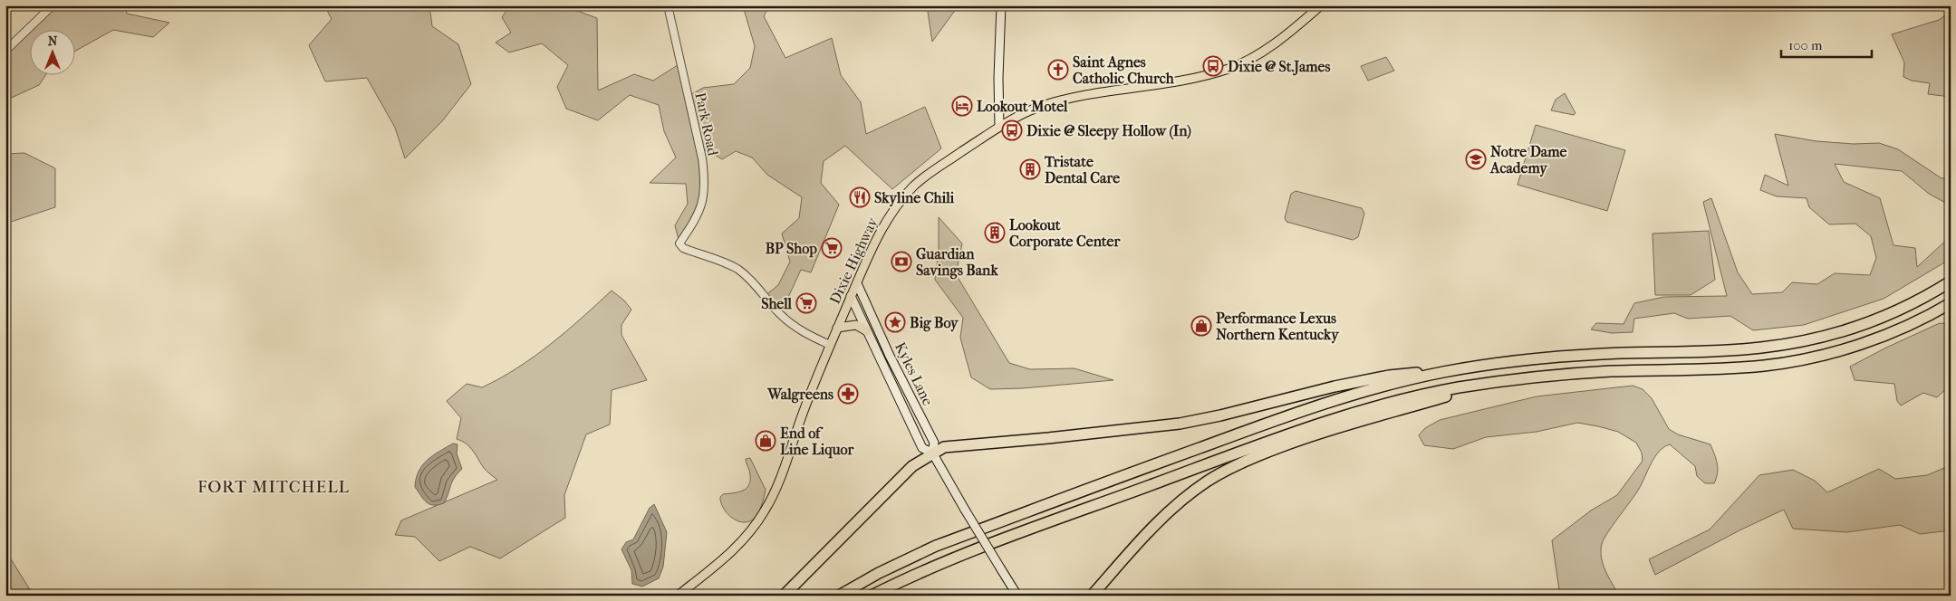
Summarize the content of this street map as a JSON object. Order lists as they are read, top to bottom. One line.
{"streets":{"main road":["Dixie Highway","Kyles Lane"],"street":["Park Road"]},"crossings":[["Park Road","Dixie Highway"],["Dixie Highway","Kyles Lane"]],"districts":["FORT MITCHELL"],"places":{"bus stop":["Dixie @ St.James","Dixie @ Sleepy Hollow (In)"],"church":["Saint Agnes Catholic Church"],"hotel":["Lookout Motel"],"school or university":["Notre Dame Academy"],"building":["Tristate Dental Care","Lookout Corporate Center"],"restaurant":["Skyline Chili"],"supermarket":["BP Shop","Shell"],"bank":["Guardian Savings Bank"],"place":["Big Boy"],"shop":["Performance Lexus Northern Kentucky","End of Line Liquor"],"pharmacy":["Walgreens"]},"scale_bar":"100 m","north":"top"}
